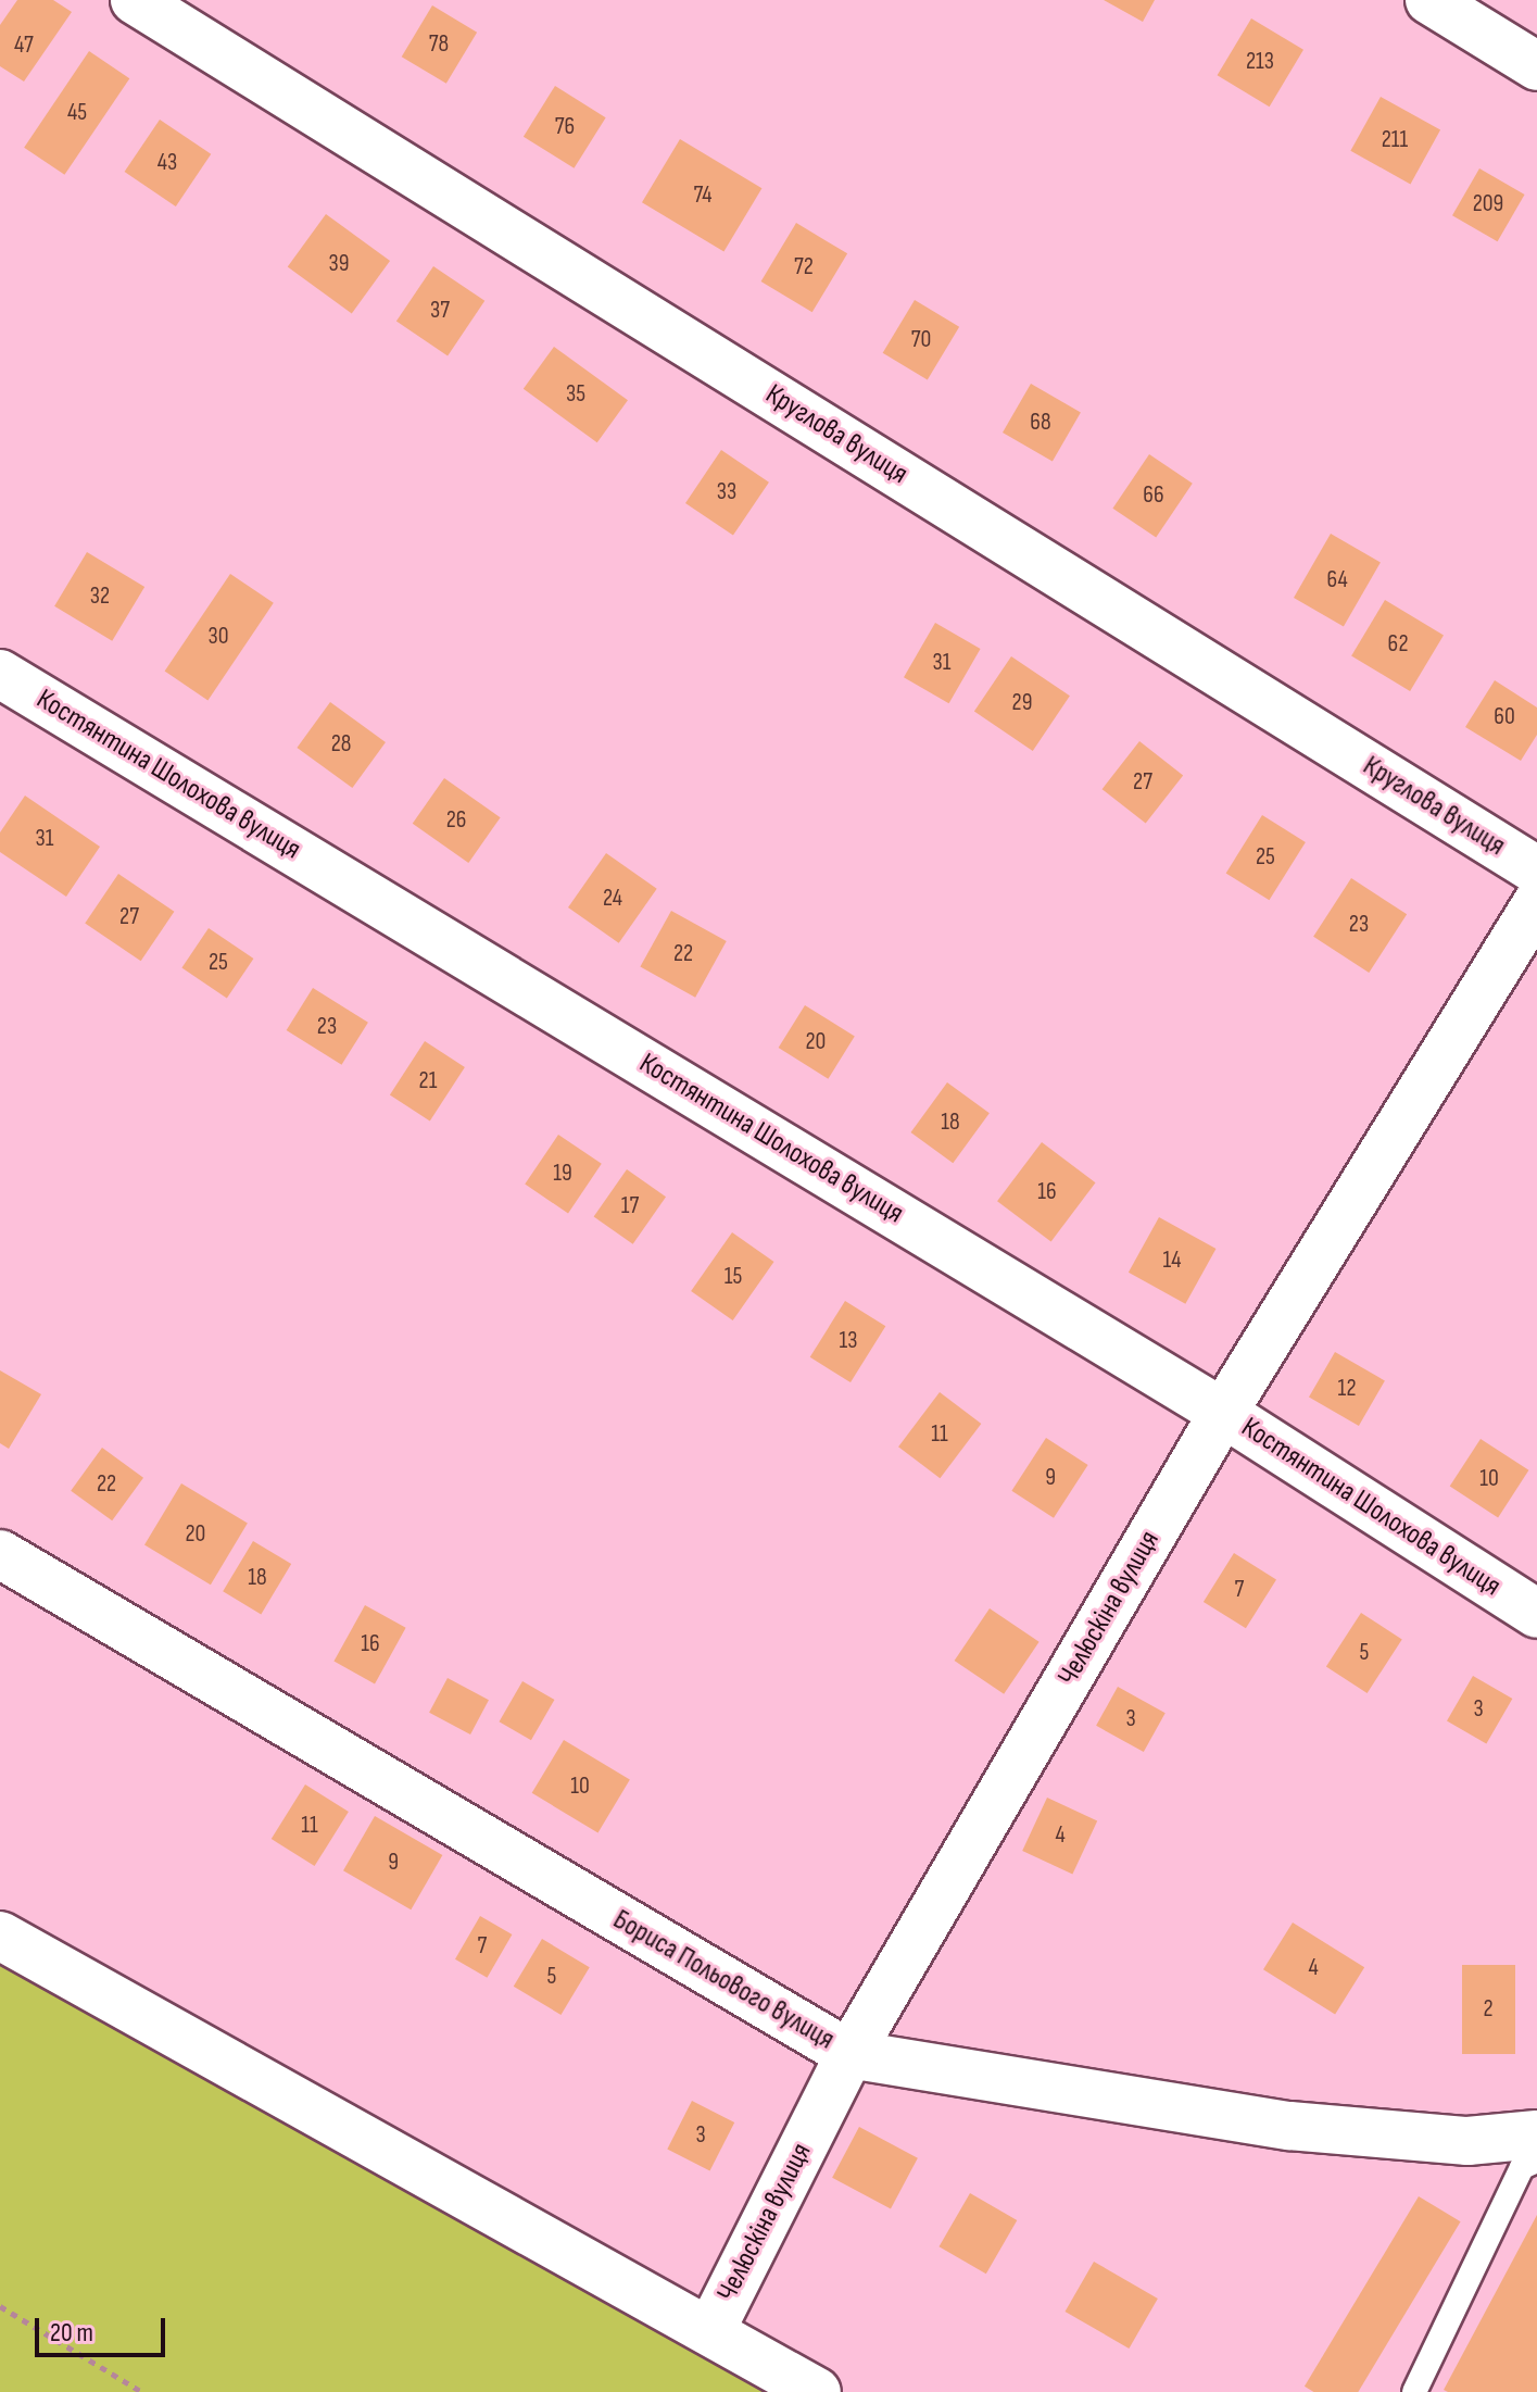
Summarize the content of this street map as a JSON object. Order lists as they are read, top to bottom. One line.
{"streets":{"street":["Круглова вулиця","Костянтина Шолохова вулиця","Челюскіна вулиця","Бориса Польового вулиця"]},"crossings":[["Костянтина Шолохова вулиця","Челюскіна вулиця"],["Челюскіна вулиця","Бориса Польового вулиця"]],"house_numbers":["78","47","213","45","76","211","43","74","209","39","72","37","70","35","68","33","66","64","32","30","62","31","29","60","28","27","26","31","25","24","27","23","22","25","23","20","21","18","19","16","17","14","15","13","12","11","9","10","22","20","18","7","16","5","3","3","10","11","4","9","7","4","5","2","3"],"scale_bar":"20 m"}
